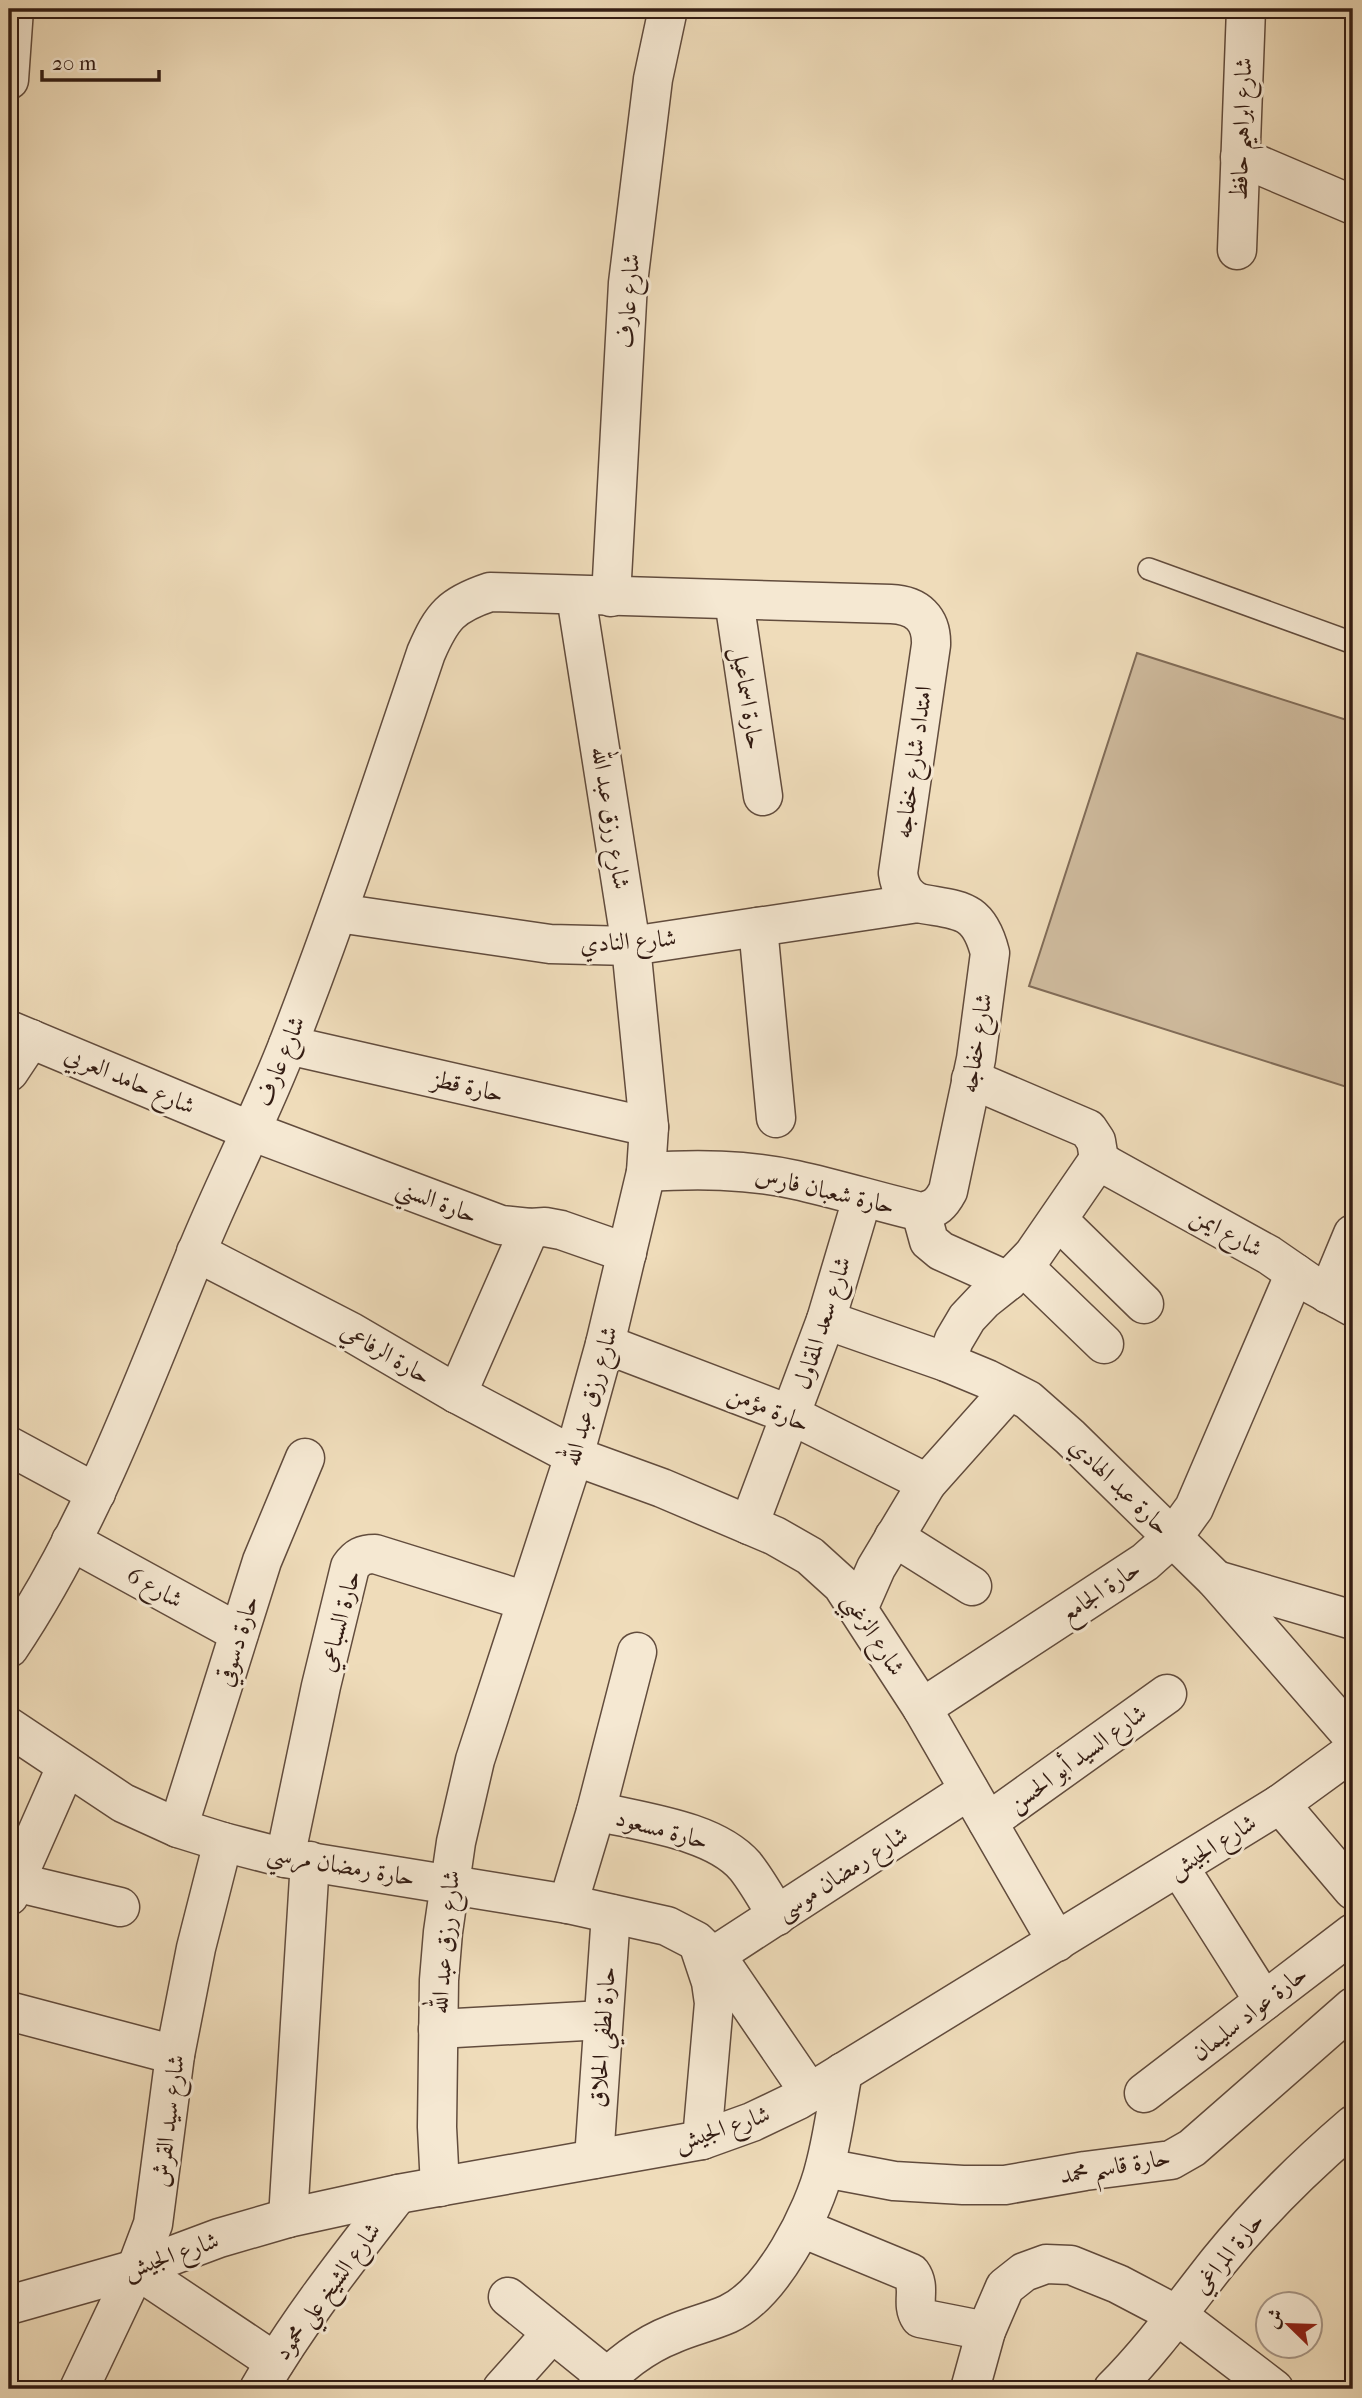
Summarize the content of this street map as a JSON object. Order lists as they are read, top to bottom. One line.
{"streets":{"street":["شارع ابراهيم حافظ","شارع عارف","حارة اسماعيل","امتداد شارع خفاجه","شارع رزق عبد الله","شارع النادي","شارع خفاجه","شارع حامد العربي","حارة قطز","حارة شعبان فارس","حارة السني","شارع ايمن","شارع سعد المقاول","حارة الرفاعي","حارة مؤمن","حارة عبد الهادي","شارع 6","حارة الجامع","حارة السباعي","شارع الزغبي","حارة دسوقي","شارع السيد أبو الحسن","حارة مسعود","شارع الجيش","حارة رمضان مرسي","شارع رمضان موسى","حارة عواد سليمان","حارة لطفي الحلاق","شارع سيد القرش","حارة قاسم محمد","حارة المراغي","شارع الشيخ علي محمود"]},"crossings":[["شارع عارف","حارة اسماعيل"],["شارع عارف","امتداد شارع خفاجه"],["شارع عارف","شارع رزق عبد الله"],["شارع عارف","شارع النادي"],["شارع عارف","شارع حامد العربي"],["شارع عارف","حارة قطز"],["شارع عارف","حارة السني"],["شارع عارف","حارة الرفاعي"],["شارع عارف","شارع 6"],["امتداد شارع خفاجه","شارع النادي"],["امتداد شارع خفاجه","شارع خفاجه"],["شارع رزق عبد الله","شارع النادي"],["شارع رزق عبد الله","حارة قطز"],["شارع رزق عبد الله","حارة شعبان فارس"],["شارع رزق عبد الله","حارة السني"],["شارع رزق عبد الله","حارة الرفاعي"],["شارع رزق عبد الله","حارة مؤمن"],["شارع رزق عبد الله","حارة السباعي"],["شارع رزق عبد الله","شارع الزغبي"],["شارع رزق عبد الله","شارع الجيش"],["شارع رزق عبد الله","حارة رمضان مرسي"],["شارع النادي","شارع خفاجه"],["شارع خفاجه","حارة شعبان فارس"],["شارع حامد العربي","حارة السني"],["حارة شعبان فارس","شارع سعد المقاول"],["شارع ايمن","حارة الجامع"],["شارع سعد المقاول","حارة مؤمن"],["شارع سعد المقاول","حارة عبد الهادي"],["شارع سعد المقاول","شارع الزغبي"],["حارة الرفاعي","شارع الزغبي"],["حارة عبد الهادي","حارة الجامع"],["شارع 6","حارة دسوقي"],["حارة الجامع","شارع الزغبي"],["حارة السباعي","شارع الجيش"],["حارة السباعي","حارة رمضان مرسي"],["شارع الزغبي","شارع السيد أبو الحسن"],["شارع الزغبي","شارع الجيش"],["شارع الزغبي","شارع رمضان موسى"],["حارة دسوقي","حارة رمضان مرسي"],["حارة مسعود","شارع رمضان موسى"],["شارع الجيش","حارة رمضان مرسي"],["شارع الجيش","حارة لطفي الحلاق"],["شارع الجيش","شارع سيد القرش"],["شارع الجيش","شارع الشيخ علي محمود"],["حارة رمضان مرسي","شارع رمضان موسى"],["حارة رمضان مرسي","حارة لطفي الحلاق"],["حارة رمضان مرسي","شارع سيد القرش"]],"scale_bar":"20 m","north":"top left"}
